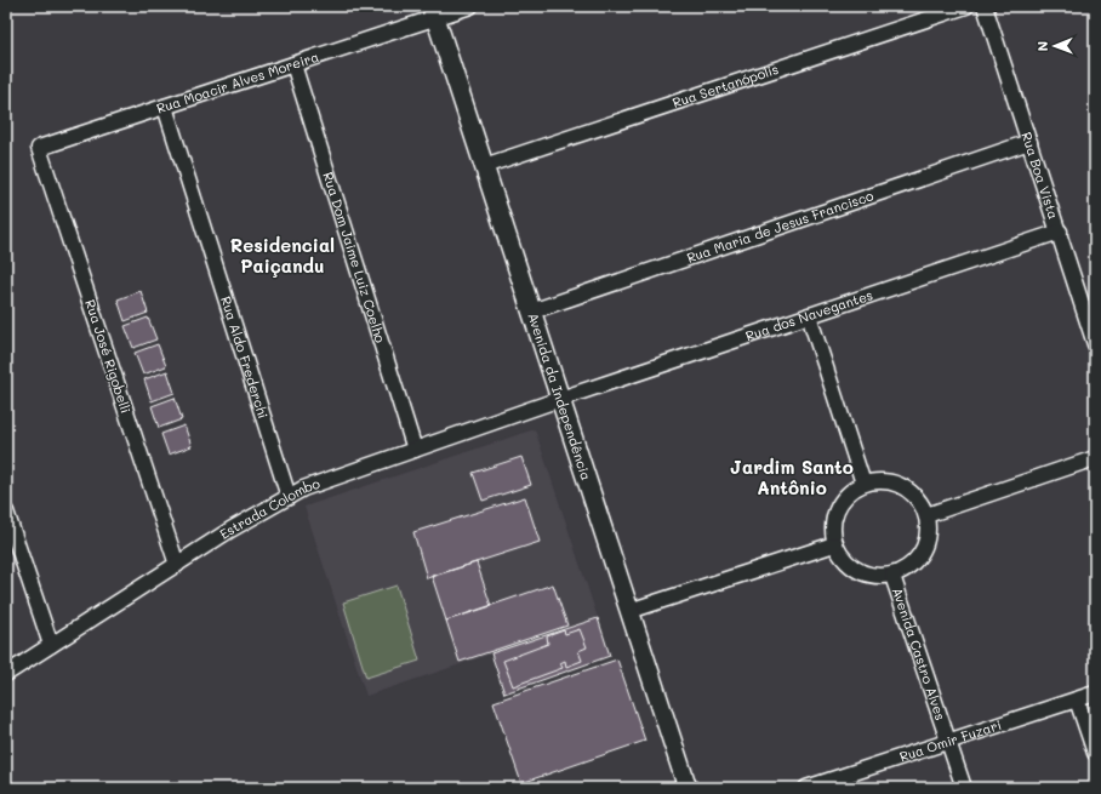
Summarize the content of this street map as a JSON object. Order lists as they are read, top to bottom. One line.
{"streets":{"street":["Rua Moacir Alves Moreira","Rua Sertanópolis","Rua Boa Vista","Rua Maria de Jesus Francisco","Rua Dom Jaime Luiz Coelho","Rua dos Navegantes","Rua José Rigobelli","Rua Aldo Frederchi","Avenida da Independência","Estrada Colombo","Avenida Castro Alves","Rua Omir Fuzari"]},"crossings":[["Rua Moacir Alves Moreira","Rua Dom Jaime Luiz Coelho"],["Rua Moacir Alves Moreira","Rua José Rigobelli"],["Rua Moacir Alves Moreira","Rua Aldo Frederchi"],["Rua Moacir Alves Moreira","Avenida da Independência"],["Rua Sertanópolis","Avenida da Independência"],["Rua Boa Vista","Rua Maria de Jesus Francisco"],["Rua Boa Vista","Rua dos Navegantes"],["Rua Maria de Jesus Francisco","Avenida da Independência"],["Rua Dom Jaime Luiz Coelho","Estrada Colombo"],["Rua dos Navegantes","Avenida da Independência"],["Rua dos Navegantes","Estrada Colombo"],["Rua José Rigobelli","Estrada Colombo"],["Rua Aldo Frederchi","Estrada Colombo"],["Avenida da Independência","Estrada Colombo"],["Avenida Castro Alves","Rua Omir Fuzari"]],"districts":["Residencial Paiçandu","Jardim Santo Antônio"],"north":"left"}
